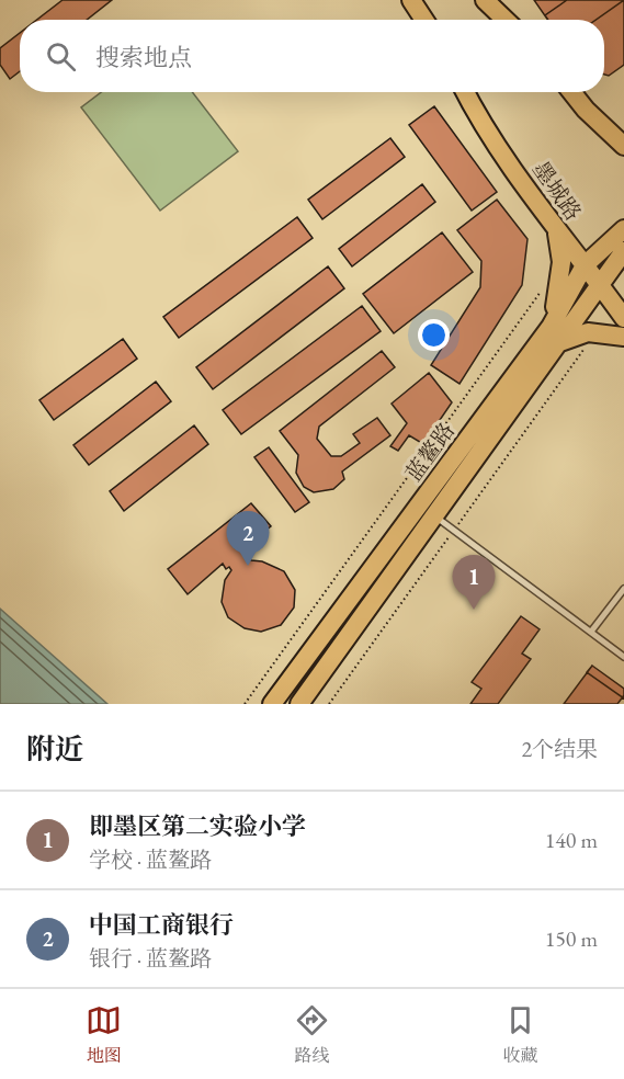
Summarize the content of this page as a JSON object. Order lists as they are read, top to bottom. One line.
{"streets":{"main road":["墨城路","蓝鳌路"]},"crossings":[["墨城路","蓝鳌路"]],"page":{"search":"搜索地点","pins":["2","1"],"heading":["附近","2个结果"],"list":[{"mark":"1","name":"即墨区第二实验小学","note":"学校 · 蓝鳌路","value":"140 m"},{"mark":"2","name":"中国工商银行","note":"银行 · 蓝鳌路","value":"150 m"}],"nav":["地图","路线","收藏"]}}
